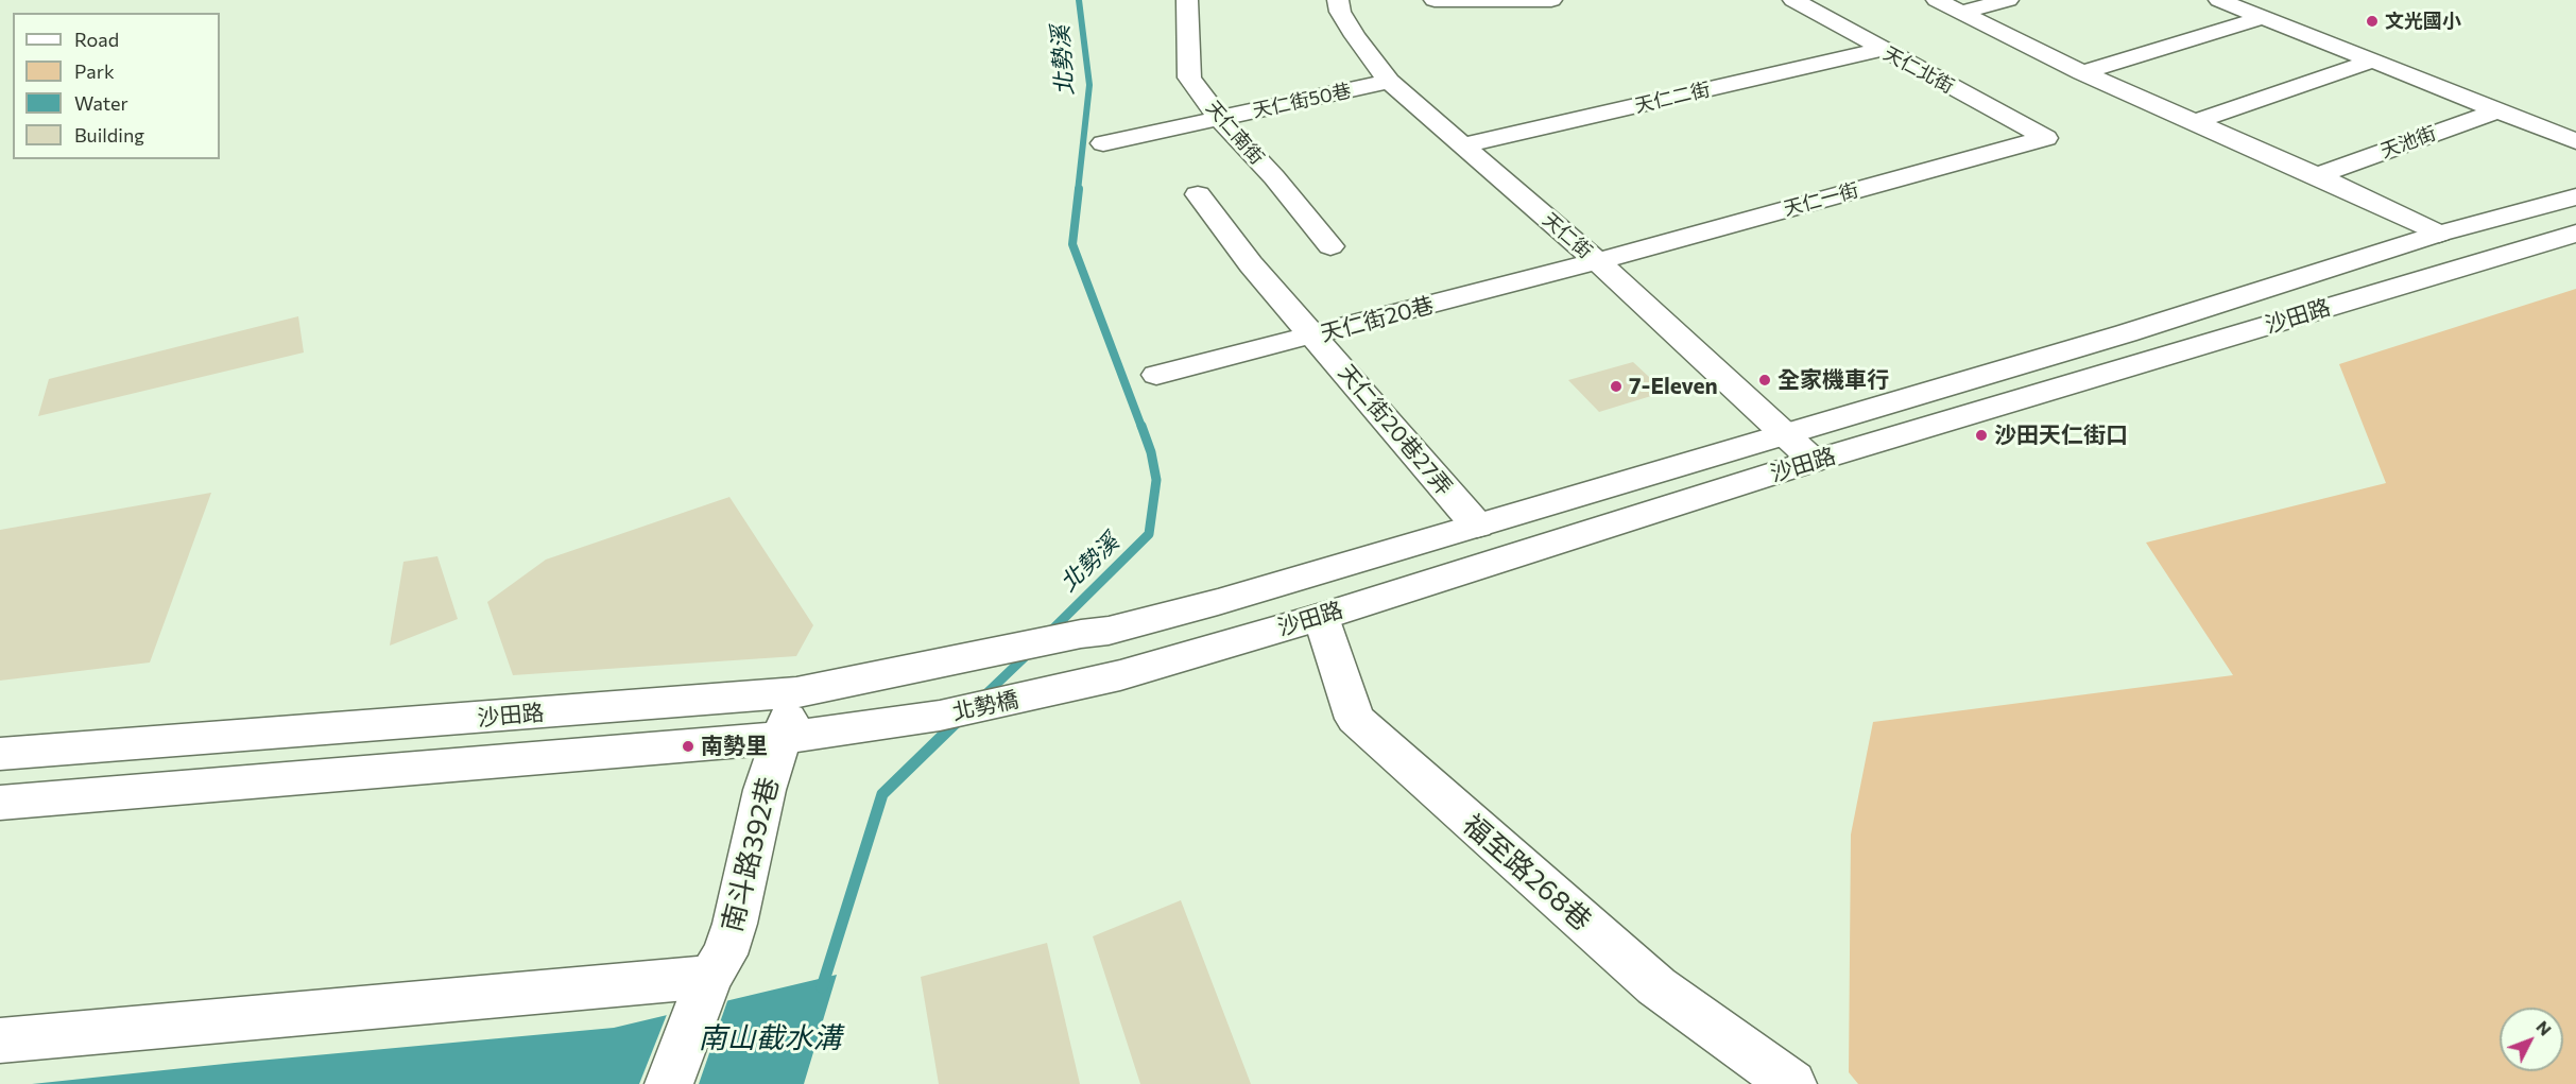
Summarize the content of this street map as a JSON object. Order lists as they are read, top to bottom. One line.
{"streets":{"street":["天仁北街","天仁二街","天仁街50巷","天仁南街","天池街","天仁一街","天仁街","沙田路","天仁街20巷","天仁街20巷27弄","北勢橋","南斗路392巷","福至路268巷"]},"crossings":[["天仁北街","天仁二街"],["天仁北街","天仁一街"],["天仁二街","天仁街"],["天仁街50巷","天仁南街"],["天仁街50巷","天仁街"],["天仁一街","天仁街"],["天仁一街","天仁街20巷"],["天仁街","沙田路"],["天仁街","天仁街20巷"],["沙田路","天仁街20巷27弄"],["沙田路","北勢橋"],["沙田路","南斗路392巷"],["沙田路","福至路268巷"],["天仁街20巷","天仁街20巷27弄"]],"water":["北勢溪","南山截水溝"],"places":["文光國小","全家機車行","7-Eleven","沙田天仁街口","南勢里"],"legend":["Road","Park","Water","Building"],"north":"top right"}
